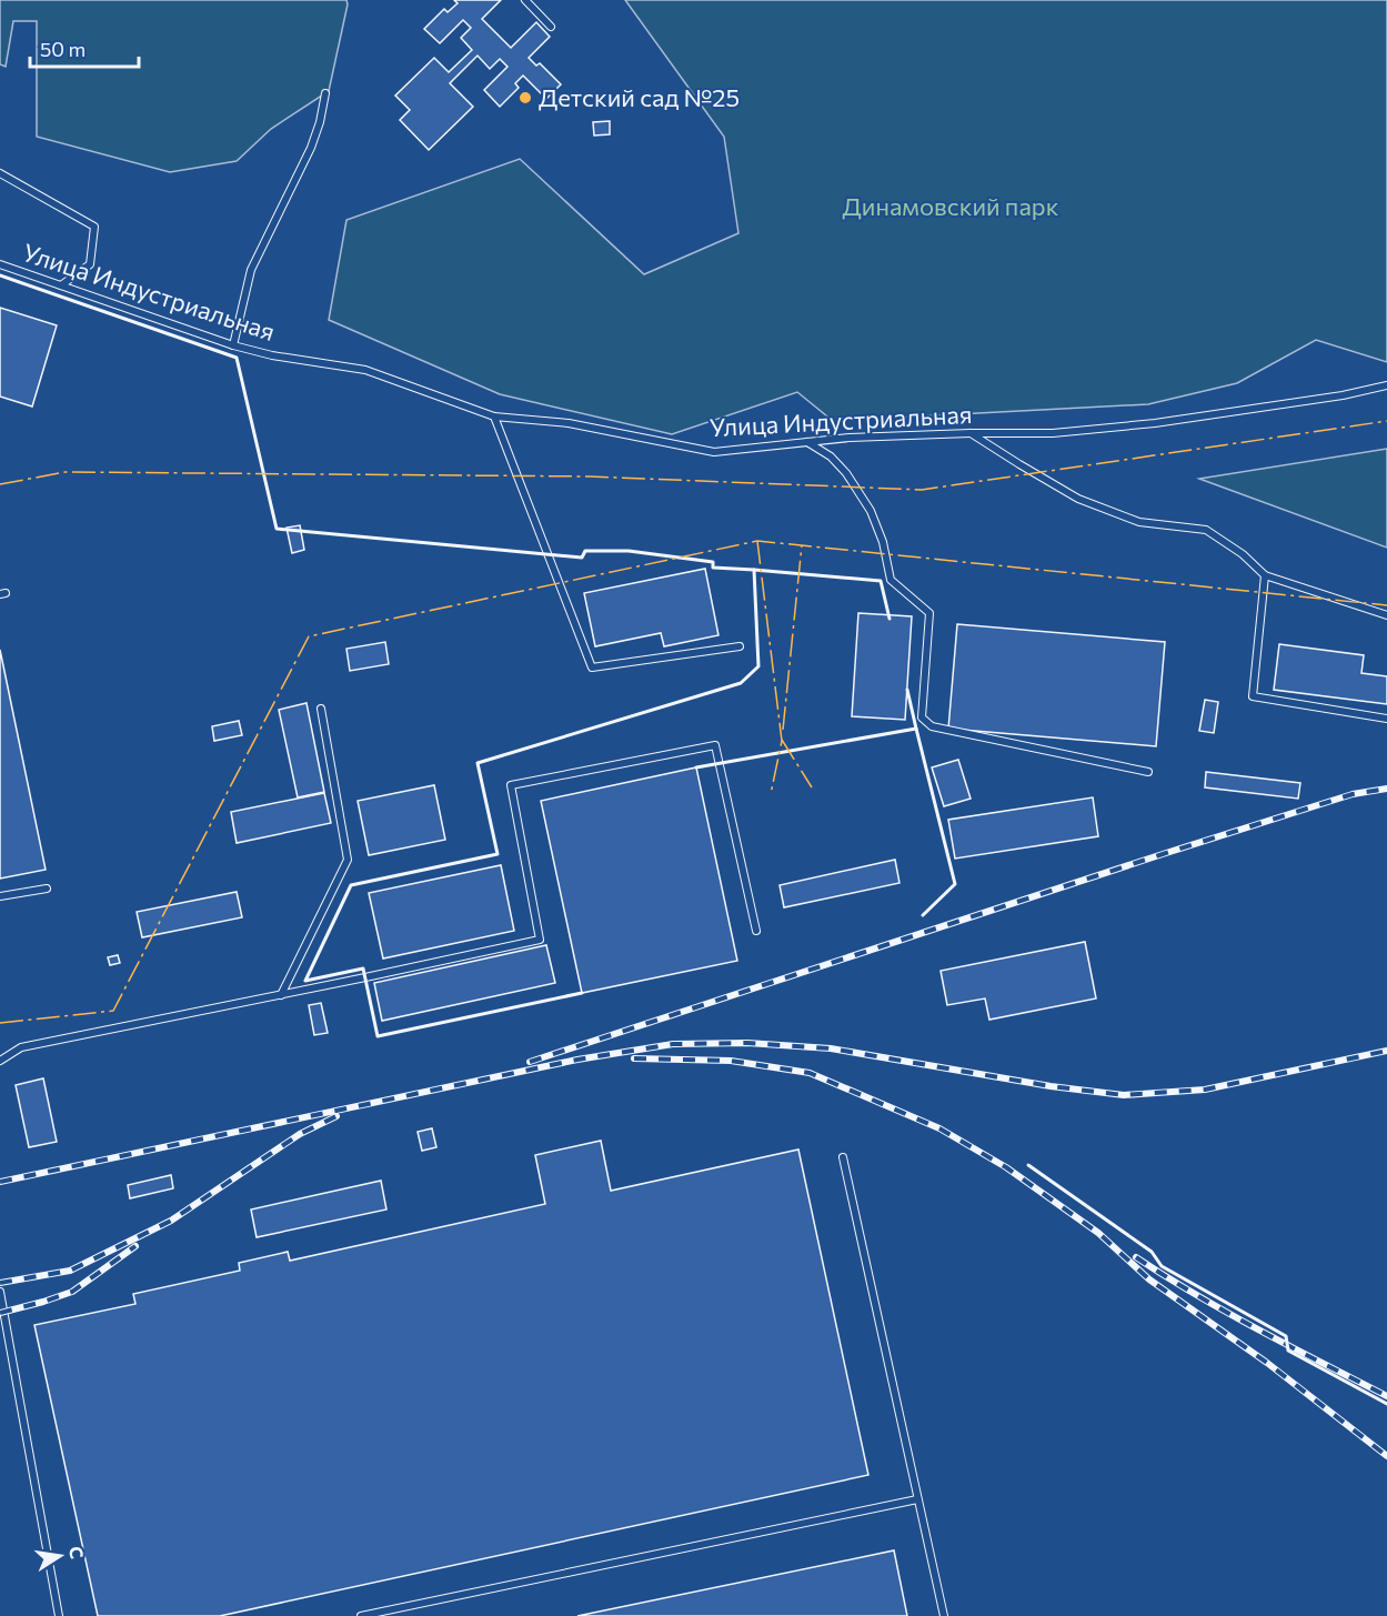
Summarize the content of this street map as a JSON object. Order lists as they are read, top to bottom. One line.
{"streets":{"lane":["Улица Индустриальная"]},"parks":["Динамовский парк"],"places":["Детский сад №25"],"scale_bar":"50 m","north":"right"}
